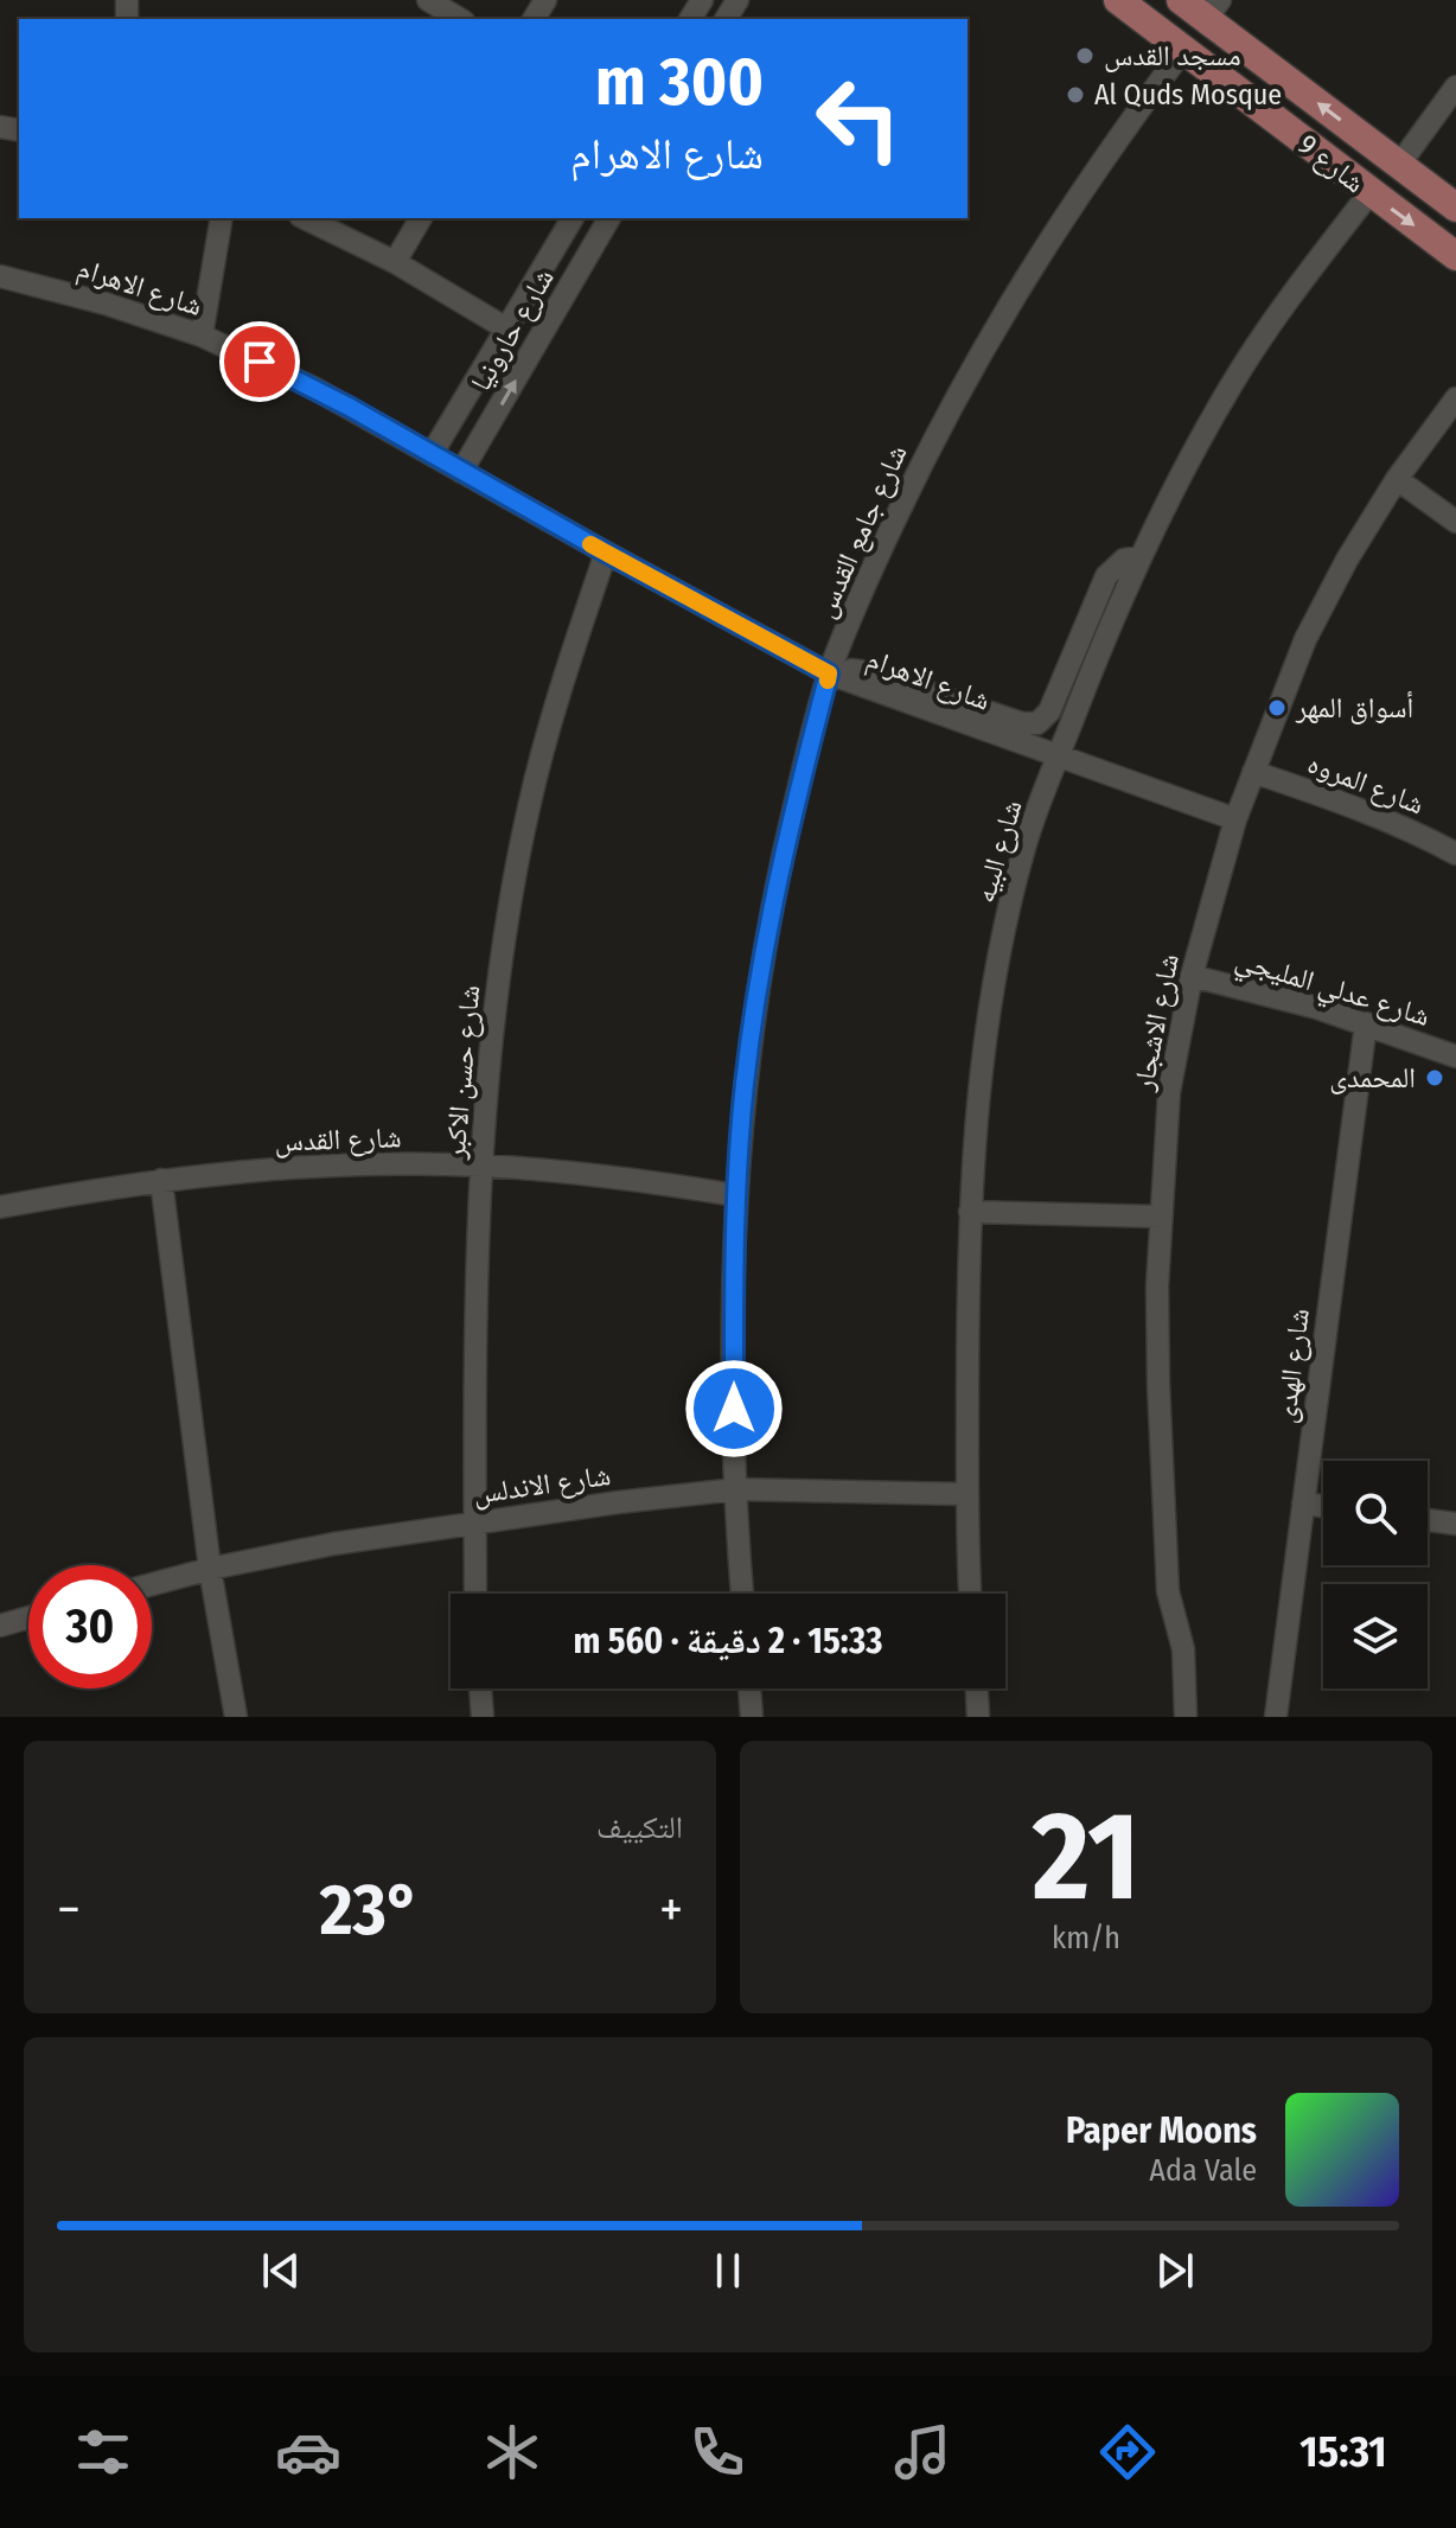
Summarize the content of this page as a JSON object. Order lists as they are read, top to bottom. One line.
{"streets":{"main road":["شارع 9"],"street":["شارع الاهرام","شارع حارونيا","شارع جامع القدس","شارع المروه","شارع البيه","شارع عدلي المليجي","شارع الاشجار","شارع حسن الاكبر","شارع القدس","شارع الهدى","شارع الاندلس"]},"crossings":[["شارع 9","شارع جامع القدس"],["شارع 9","شارع البيه"],["شارع الاهرام","شارع حارونيا"],["شارع الاهرام","شارع جامع القدس"],["شارع الاهرام","شارع البيه"],["شارع الاهرام","شارع الاشجار"],["شارع الاهرام","شارع حسن الاكبر"],["شارع جامع القدس","شارع القدس"],["شارع جامع القدس","شارع الاندلس"],["شارع المروه","شارع الاشجار"],["شارع البيه","شارع الاندلس"],["شارع عدلي المليجي","شارع الاشجار"],["شارع عدلي المليجي","شارع الهدى"],["شارع حسن الاكبر","شارع القدس"],["شارع حسن الاكبر","شارع الاندلس"]],"places":["مسجد القدس","Al Quds Mosque","أسواق المهر","المحمدى"],"page":{"turn":["300 m","شارع الاهرام"],"limit":"30","trip":"15:33 · 2 دقيقة · 560 m","tile":[["21","km/h"],"التكييف"],"heat":["−","23°","+"],"song":["Paper Moons","Ada Vale"],"tabs":"15:31"}}
